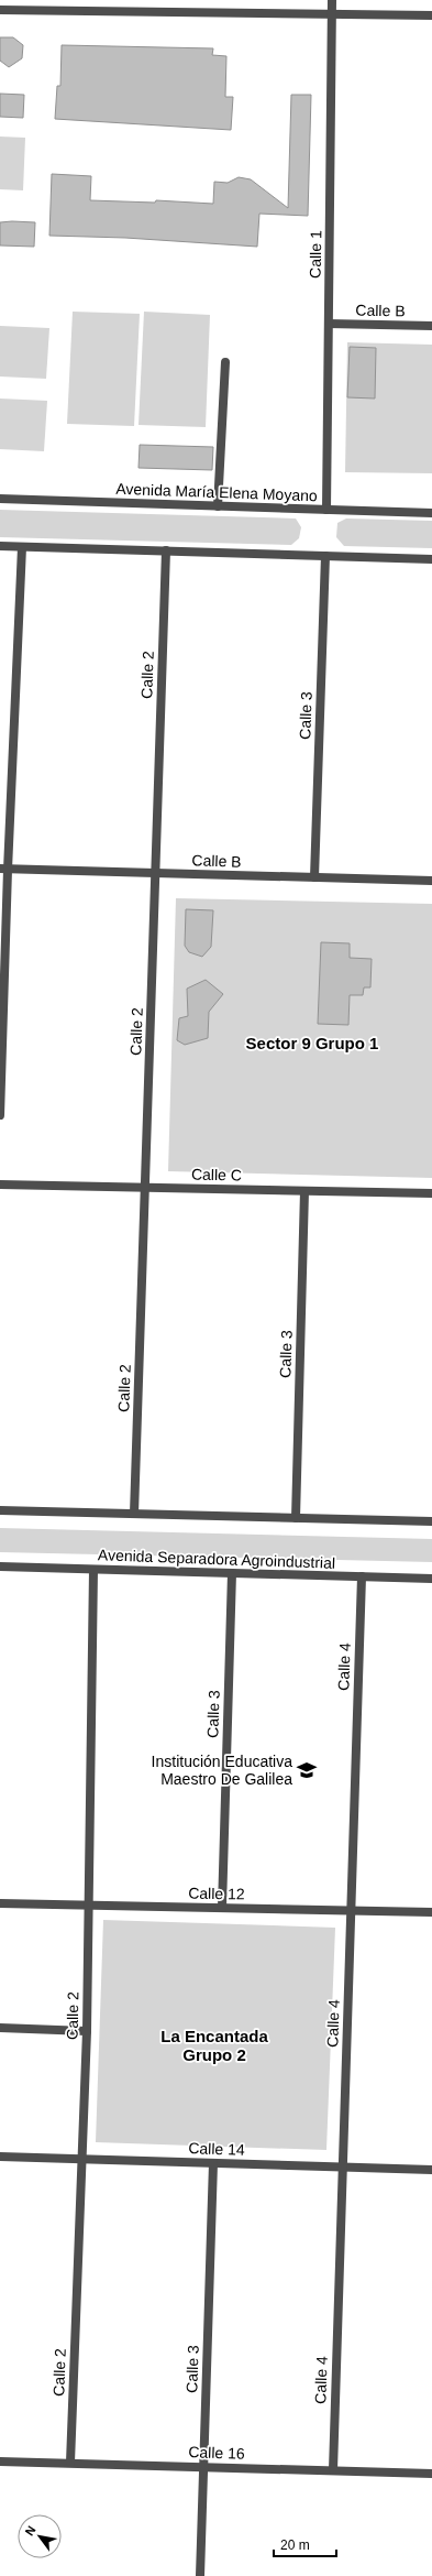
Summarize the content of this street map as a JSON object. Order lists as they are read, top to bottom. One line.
{"streets":{"street":["Calle 1","Calle B","Avenida María Elena Moyano","Calle 2","Calle 3","Calle C","Avenida Separadora Agroindustrial","Calle 4","Calle 12","Calle 14","Calle 16"]},"crossings":[["Calle 1","Calle B"],["Calle 1","Avenida María Elena Moyano"],["Calle B","Calle 2"],["Calle B","Calle 3"],["Calle 2","Calle C"],["Calle 2","Avenida Separadora Agroindustrial"],["Calle 2","Calle 12"],["Calle 2","Calle 14"],["Calle 2","Calle 16"],["Calle 3","Calle C"],["Calle 3","Avenida Separadora Agroindustrial"],["Calle 3","Calle 12"],["Calle 3","Calle 14"],["Calle 3","Calle 16"],["Avenida Separadora Agroindustrial","Calle 4"],["Calle 4","Calle 12"],["Calle 4","Calle 14"],["Calle 4","Calle 16"]],"districts":["Sector 9 Grupo 1","La Encantada Grupo 2"],"places":{"school or university":["Institución Educativa Maestro De Galilea"]},"scale_bar":"20 m","north":"top left"}
